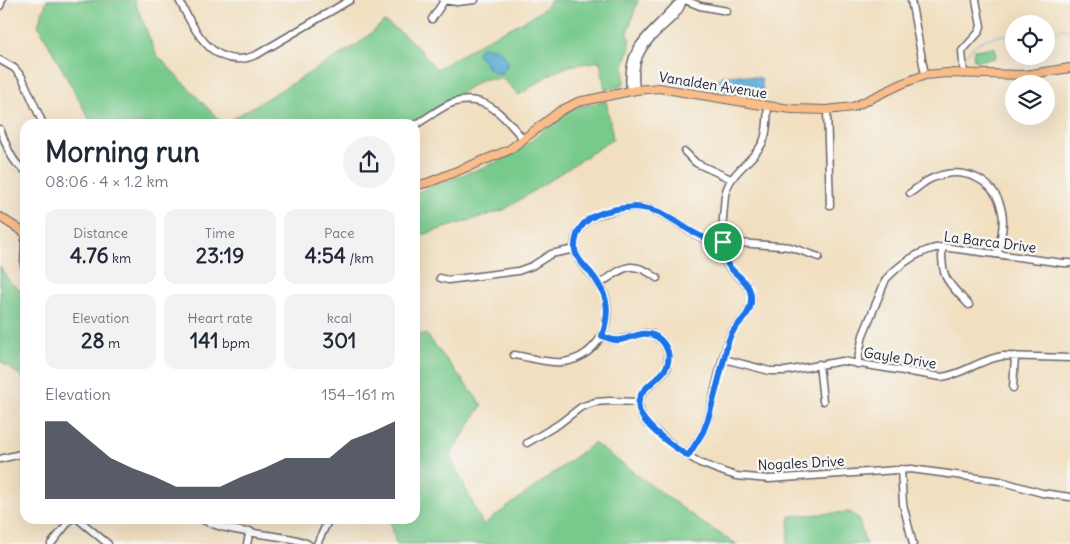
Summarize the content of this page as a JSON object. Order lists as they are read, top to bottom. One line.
{"streets":{"main road":["Vanalden Avenue"],"street":["La Barca Drive","Gayle Drive","Nogales Drive"]},"crossings":[["La Barca Drive","Gayle Drive"]],"page":{"heading":["Morning run","08:06 · 4 × 1.2 km"],"stats":[["Distance","4.76 km"],["Time","23:19"],["Pace","4:54 /km"],["Elevation","28 m"],["Heart rate","141 bpm"],["kcal","301"]],"chart":["Elevation","154–161 m"]}}
